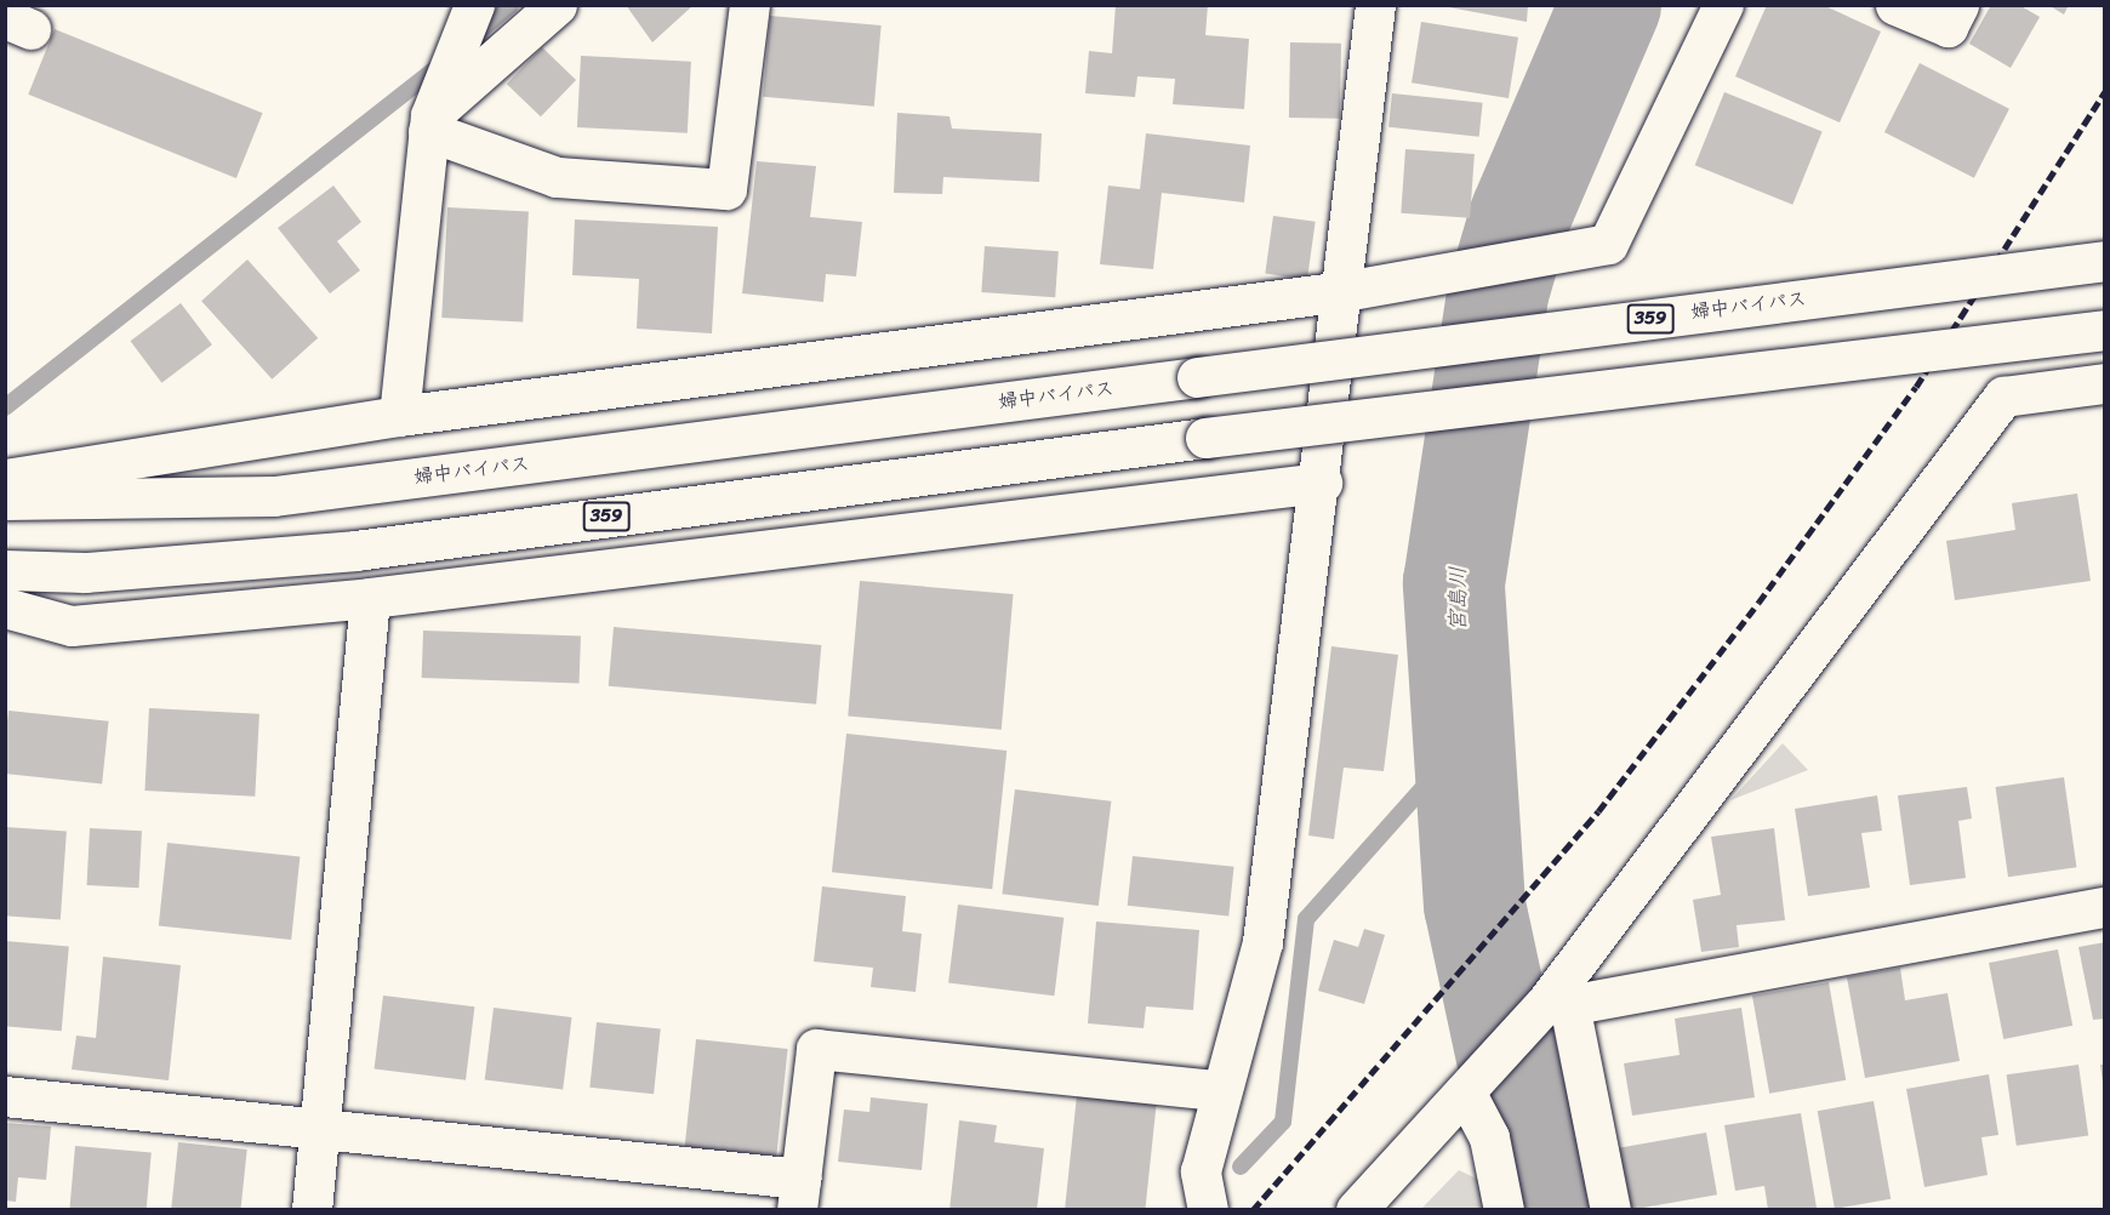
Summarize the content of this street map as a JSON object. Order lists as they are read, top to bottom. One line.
{"streets":{"main road":["婦中バイパス","359"]},"water":["宮島川"]}
